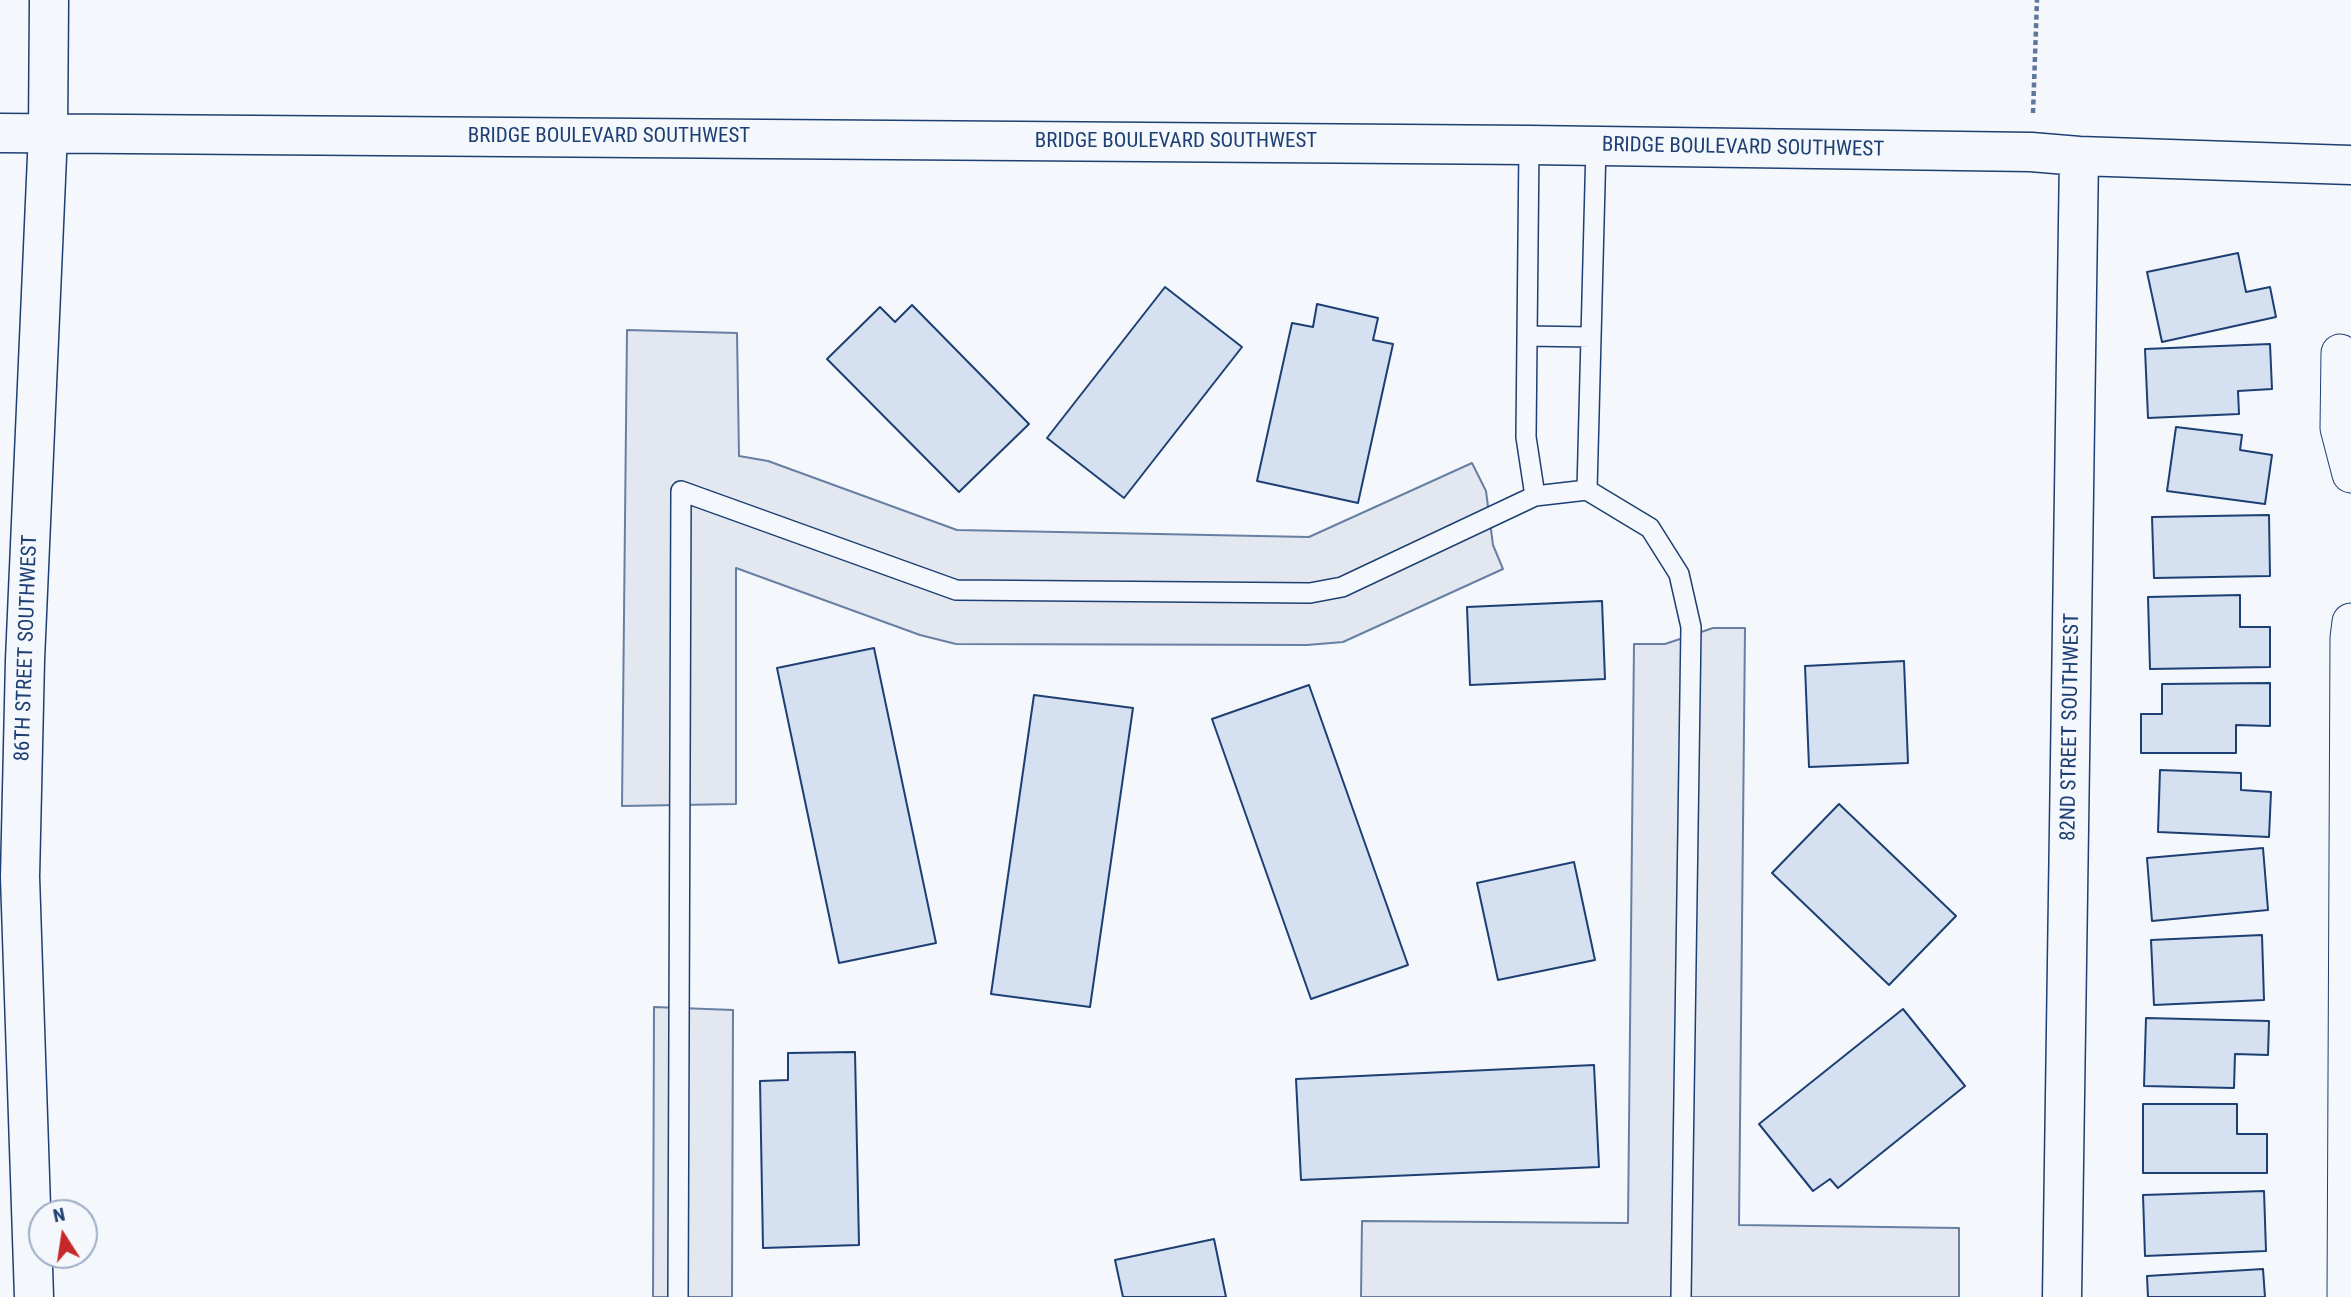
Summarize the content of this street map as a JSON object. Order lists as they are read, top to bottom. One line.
{"streets":{"street":["BRIDGE BOULEVARD SOUTHWEST","86TH STREET SOUTHWEST","82ND STREET SOUTHWEST"]},"crossings":[["BRIDGE BOULEVARD SOUTHWEST","86TH STREET SOUTHWEST"],["BRIDGE BOULEVARD SOUTHWEST","82ND STREET SOUTHWEST"]],"north":"top"}
